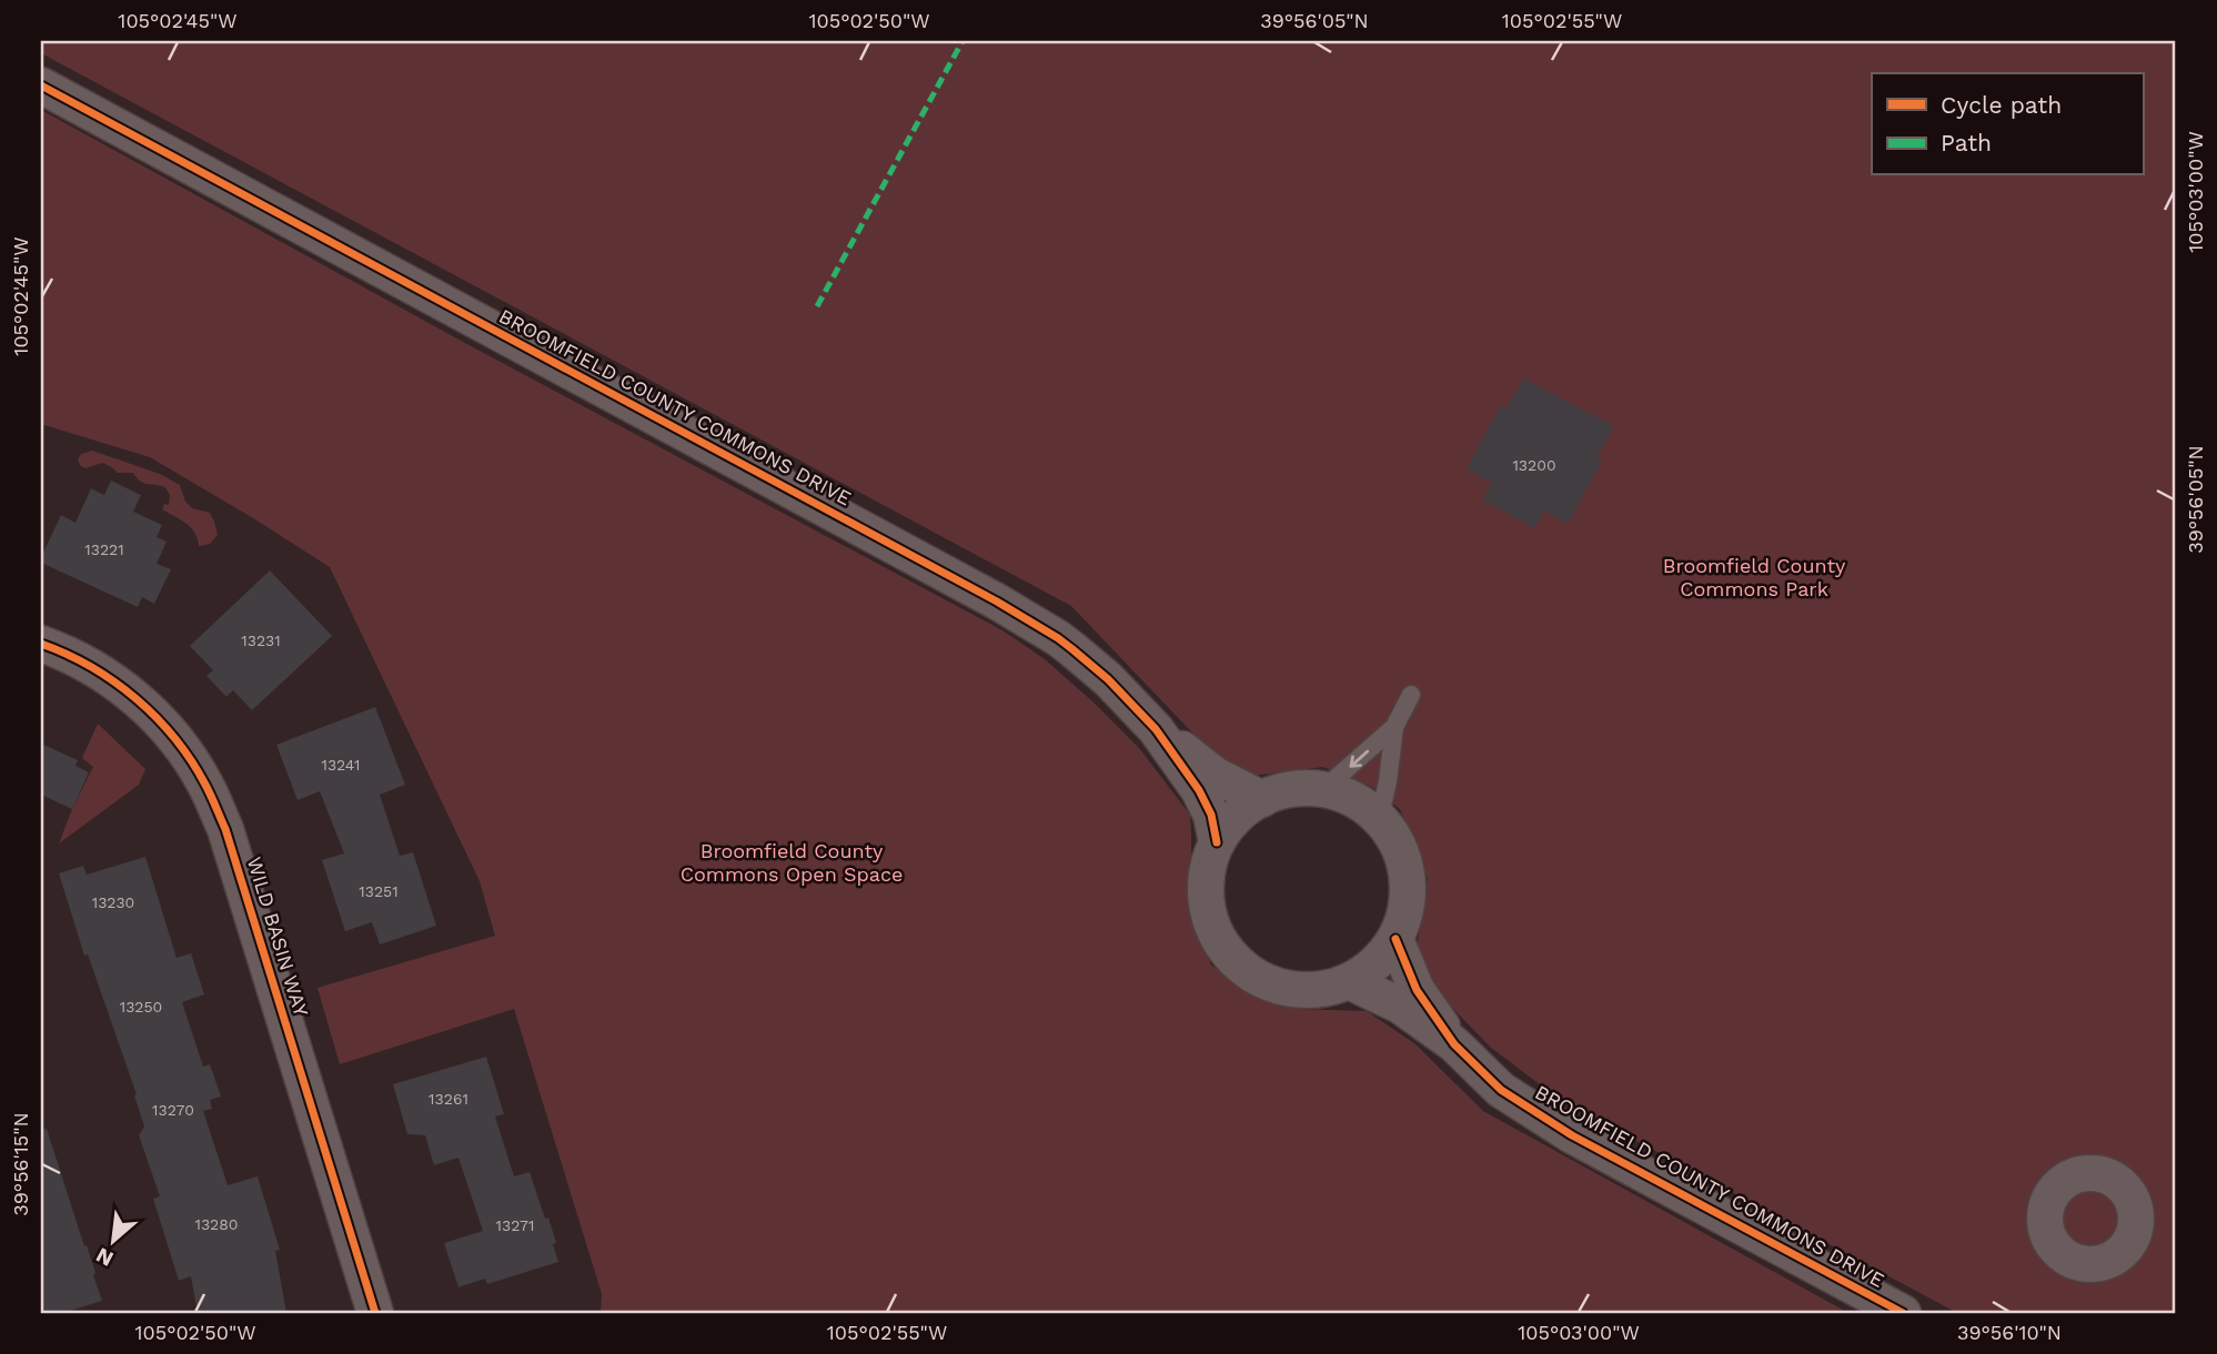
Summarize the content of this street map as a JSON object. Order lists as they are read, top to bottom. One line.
{"streets":{"street":["BROOMFIELD COUNTY COMMONS DRIVE","WILD BASIN WAY"]},"parks":["Broomfield County Commons Park","Broomfield County Commons Open Space"],"house_numbers":["13200","13221","13231","13241","13251","13230","13250","13261","13270","13280","13271"],"legend":["Cycle path","Path"],"north":"bottom left","coordinates":["105°02'45\"W","105°02'50\"W","39°56'05\"N","105°02'55\"W","105°03'00\"W","39°56'15\"N","39°56'10\"N"]}
